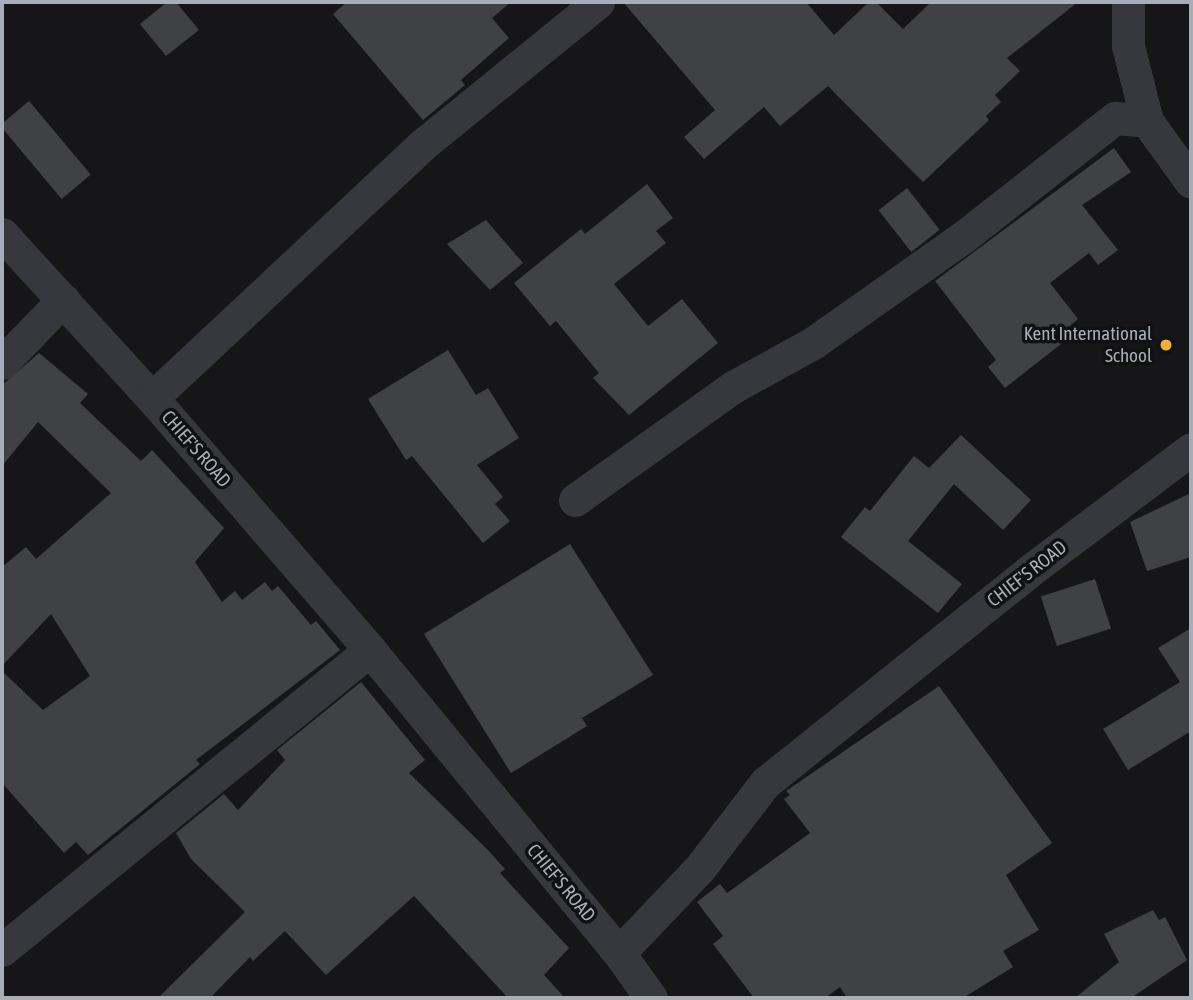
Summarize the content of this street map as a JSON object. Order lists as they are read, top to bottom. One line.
{"streets":{"street":["CHIEF'S ROAD"]},"places":["Kent International School"]}
